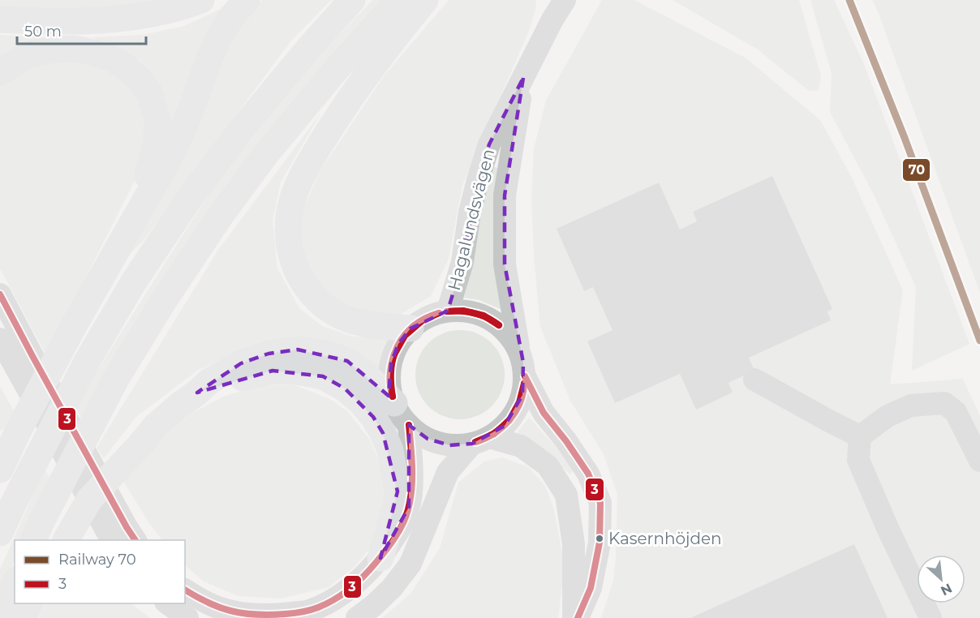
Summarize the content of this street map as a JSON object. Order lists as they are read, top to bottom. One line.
{"streets":{"street":["Hagalundsvägen"]},"places":["Kasernhöjden"],"lines":["rail line 70","transit line 3"],"legend":["Railway 70","3"],"scale_bar":"50 m","north":"bottom right"}
